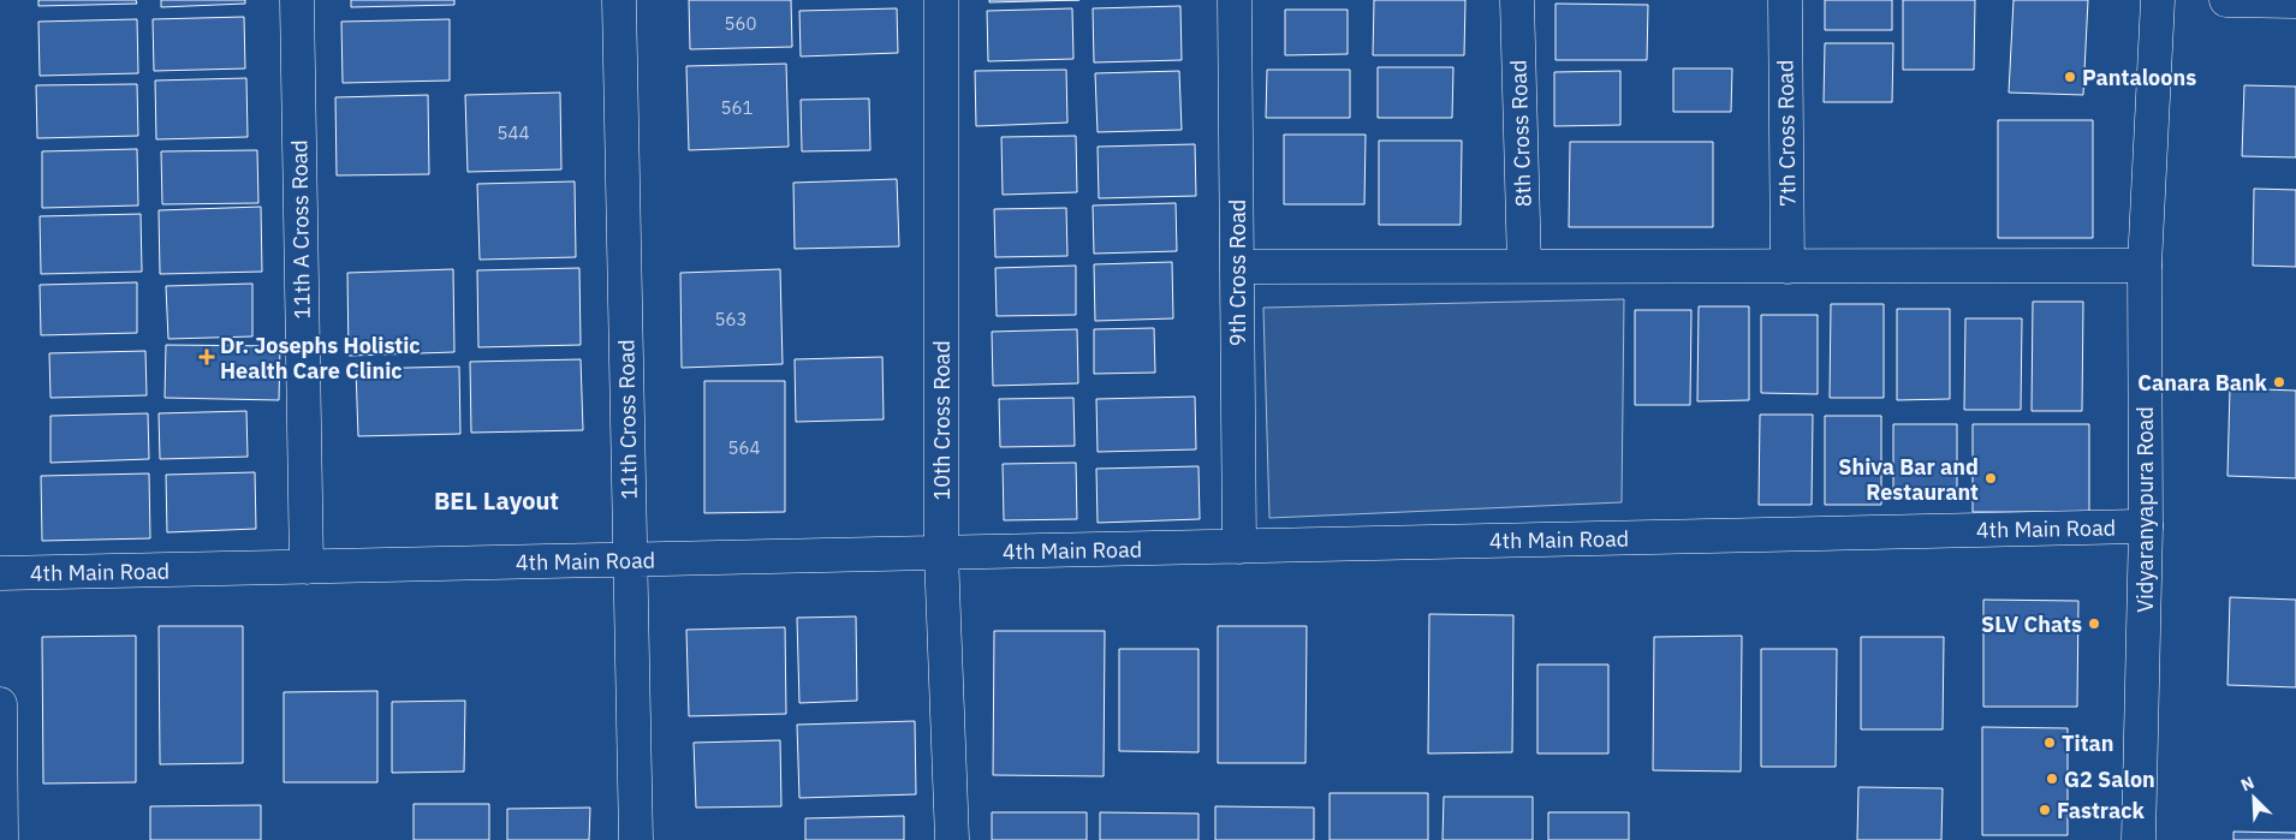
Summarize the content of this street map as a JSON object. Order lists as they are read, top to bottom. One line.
{"streets":{"street":["8th Cross Road","7th Cross Road","11th A Cross Road","9th Cross Road","11th Cross Road","10th Cross Road","Vidyaranyapura Road","4th Main Road"]},"crossings":[["11th A Cross Road","4th Main Road"],["9th Cross Road","4th Main Road"],["11th Cross Road","4th Main Road"],["10th Cross Road","4th Main Road"],["Vidyaranyapura Road","4th Main Road"]],"districts":["BEL Layout"],"places":{"other":["Pantaloons","Canara Bank","Shiva Bar and Restaurant","SLV Chats","Titan","G2 Salon","Fastrack"],"health":["Dr. Josephs Holistic Health Care Clinic"]},"house_numbers":["560","561","544","563","564"],"north":"top left"}
